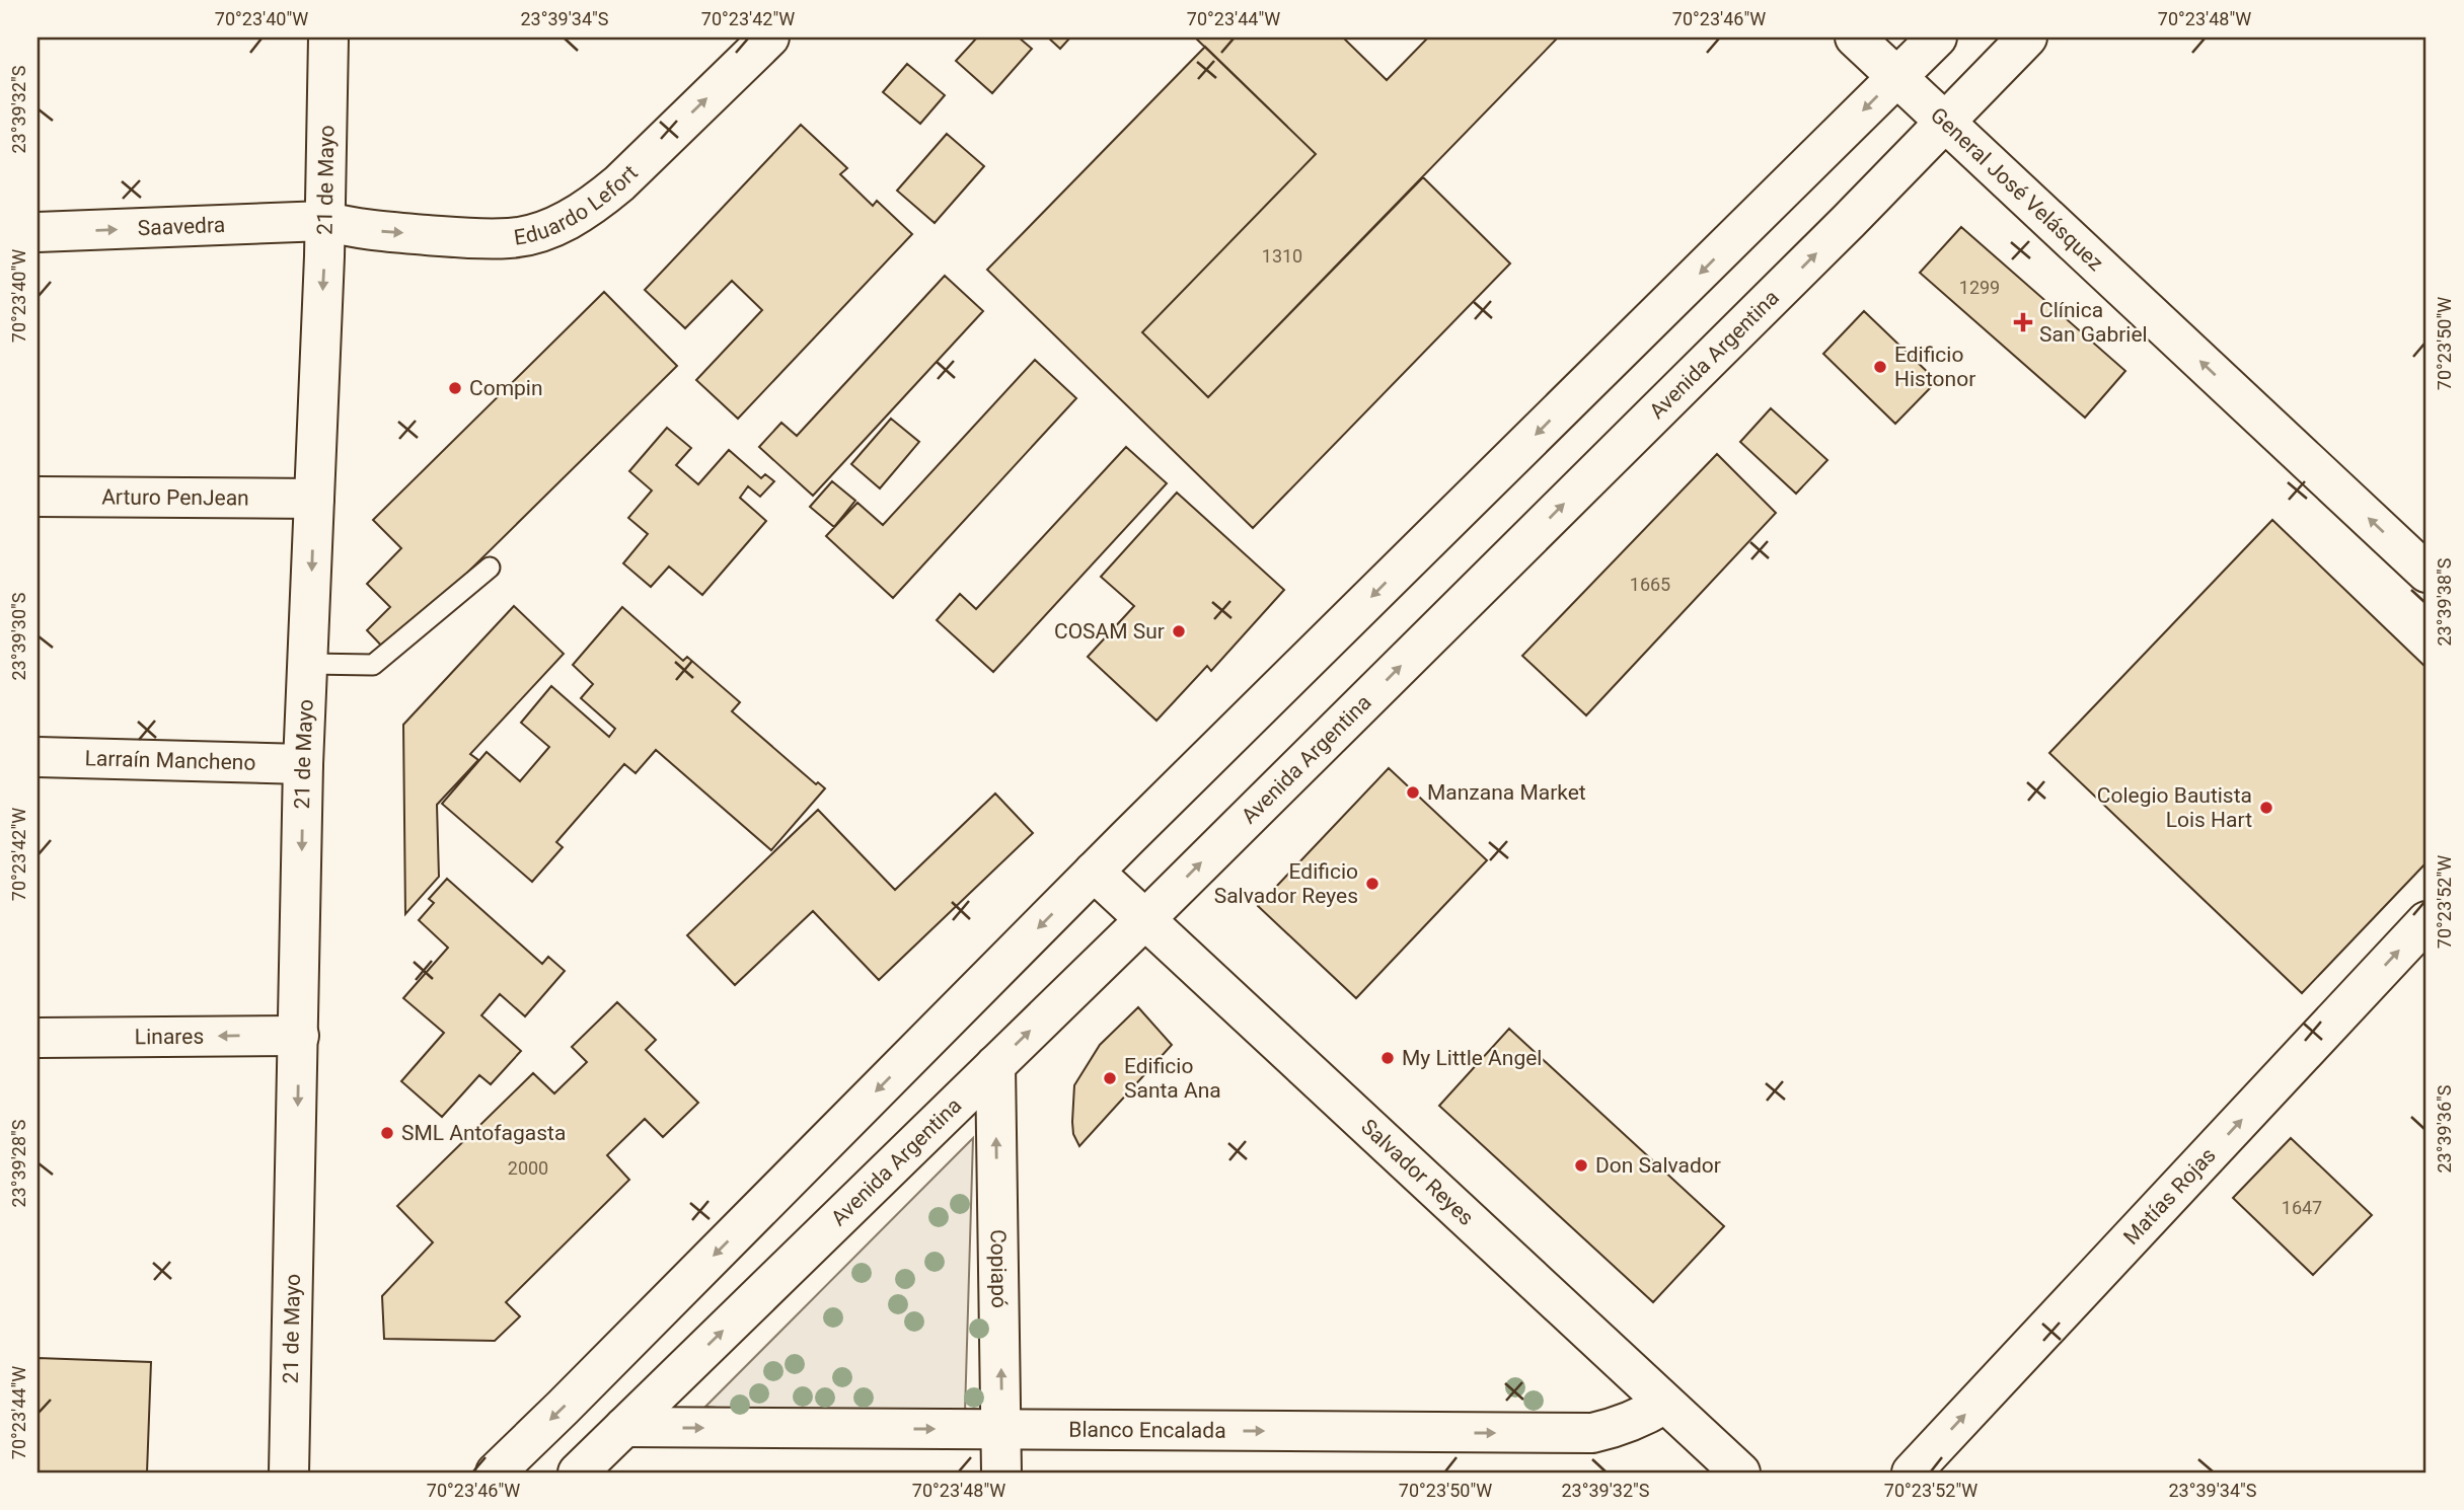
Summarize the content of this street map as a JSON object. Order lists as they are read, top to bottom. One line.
{"streets":{"street":["21 de Mayo","General José Velásquez","Eduardo Lefort","Saavedra","Avenida Argentina","Arturo PenJean","Larraín Mancheno","Linares","Salvador Reyes","Matías Rojas","Copiapó","Blanco Encalada"]},"crossings":[["21 de Mayo","Eduardo Lefort"],["21 de Mayo","Saavedra"],["21 de Mayo","Arturo PenJean"],["21 de Mayo","Larraín Mancheno"],["21 de Mayo","Linares"],["General José Velásquez","Avenida Argentina"],["Eduardo Lefort","Saavedra"],["Avenida Argentina","Salvador Reyes"],["Avenida Argentina","Copiapó"],["Avenida Argentina","Blanco Encalada"],["Salvador Reyes","Blanco Encalada"],["Copiapó","Blanco Encalada"]],"one_way":["21 de Mayo","General José Velásquez","Eduardo Lefort","Saavedra","Linares","Matías Rojas","Copiapó","Blanco Encalada"],"places":{"health":["Clínica San Gabriel"],"other":["Edificio Histonor","Compin","COSAM Sur","Manzana Market","Colegio Bautista Lois Hart","Edificio Salvador Reyes","My Little Angel","Edificio Santa Ana","SML Antofagasta","Don Salvador"]},"house_numbers":["1310","1299","1665","2000","1647"],"coordinates":["70°23'40\"W","23°39'34\"S","70°23'42\"W","70°23'44\"W","70°23'46\"W","70°23'48\"W","23°39'32\"S","70°23'50\"W","23°39'38\"S","23°39'30\"S","70°23'52\"W","23°39'36\"S","23°39'28\"S"]}
